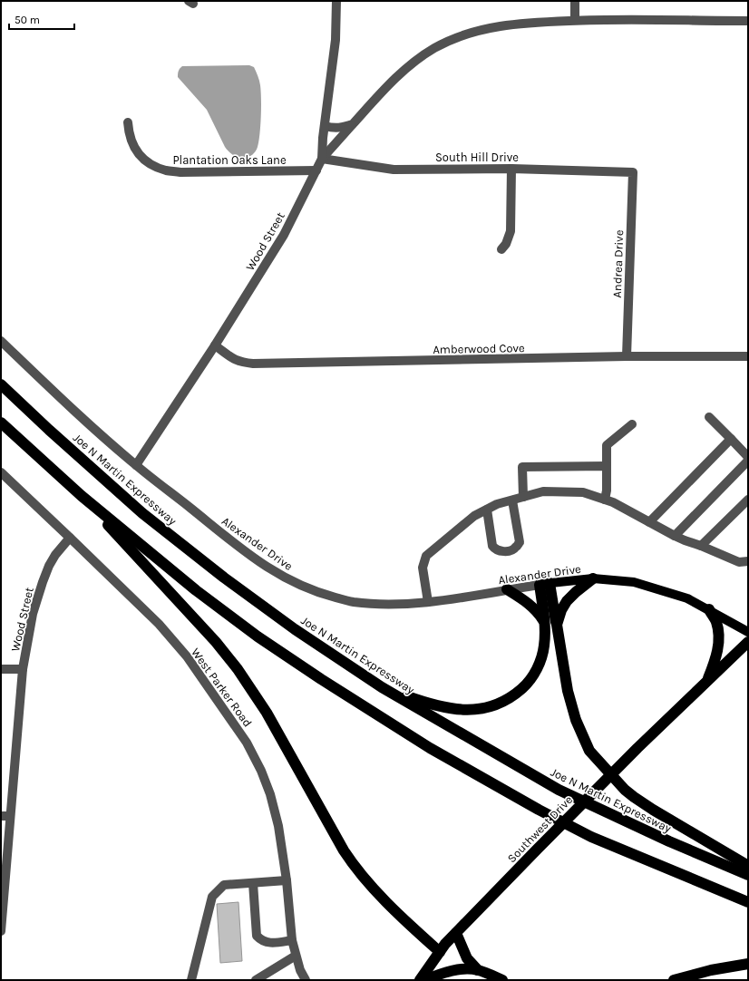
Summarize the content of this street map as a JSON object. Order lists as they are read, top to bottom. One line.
{"streets":{"highway":["Joe N Martin Expressway","Southwest Drive"],"main road":["Alexander Drive"],"street":["South Hill Drive","Plantation Oaks Lane","Wood Street","Andrea Drive","Amberwood Cove","West Parker Road"]},"crossings":[["South Hill Drive","Wood Street"],["South Hill Drive","Andrea Drive"],["Plantation Oaks Lane","Wood Street"],["Wood Street","Amberwood Cove"],["Wood Street","Alexander Drive"],["Wood Street","West Parker Road"],["Andrea Drive","Amberwood Cove"]],"scale_bar":"50 m"}
